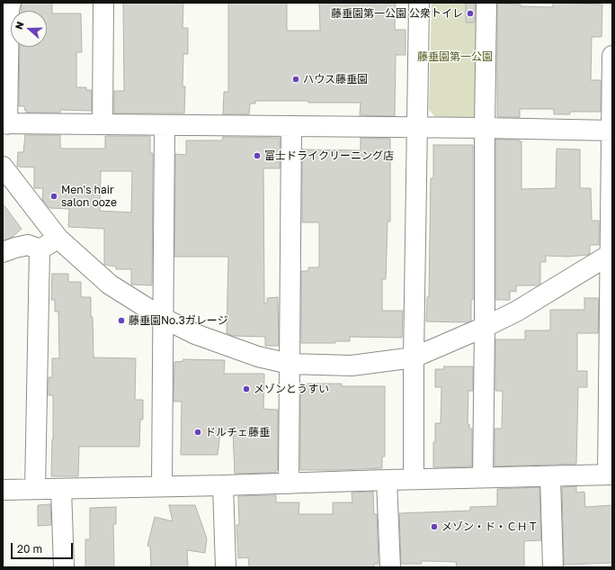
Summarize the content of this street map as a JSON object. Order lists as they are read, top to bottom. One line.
{"parks":["藤垂園第一公園"],"places":["藤垂園第一公園 公衆トイレ","ハウス藤垂園","富士ドライクリーニング店","Men's hair salon ooze","藤垂園No.3ガレージ","メゾンとうすい","ドルチェ藤垂","メゾン・ド・ＣＨＴ"],"scale_bar":"20 m","north":"left"}
